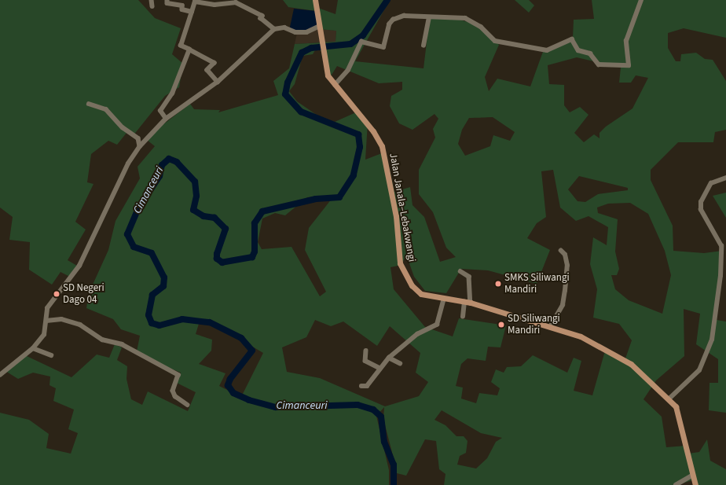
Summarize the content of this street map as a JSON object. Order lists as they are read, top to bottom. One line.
{"streets":{"main road":["Jalan Janala–Lebakwangi"]},"water":["Cimanceuri"],"places":["SMKS Siliwangi Mandiri","SD Negeri Dago 04","SD Siliwangi Mandiri"]}
